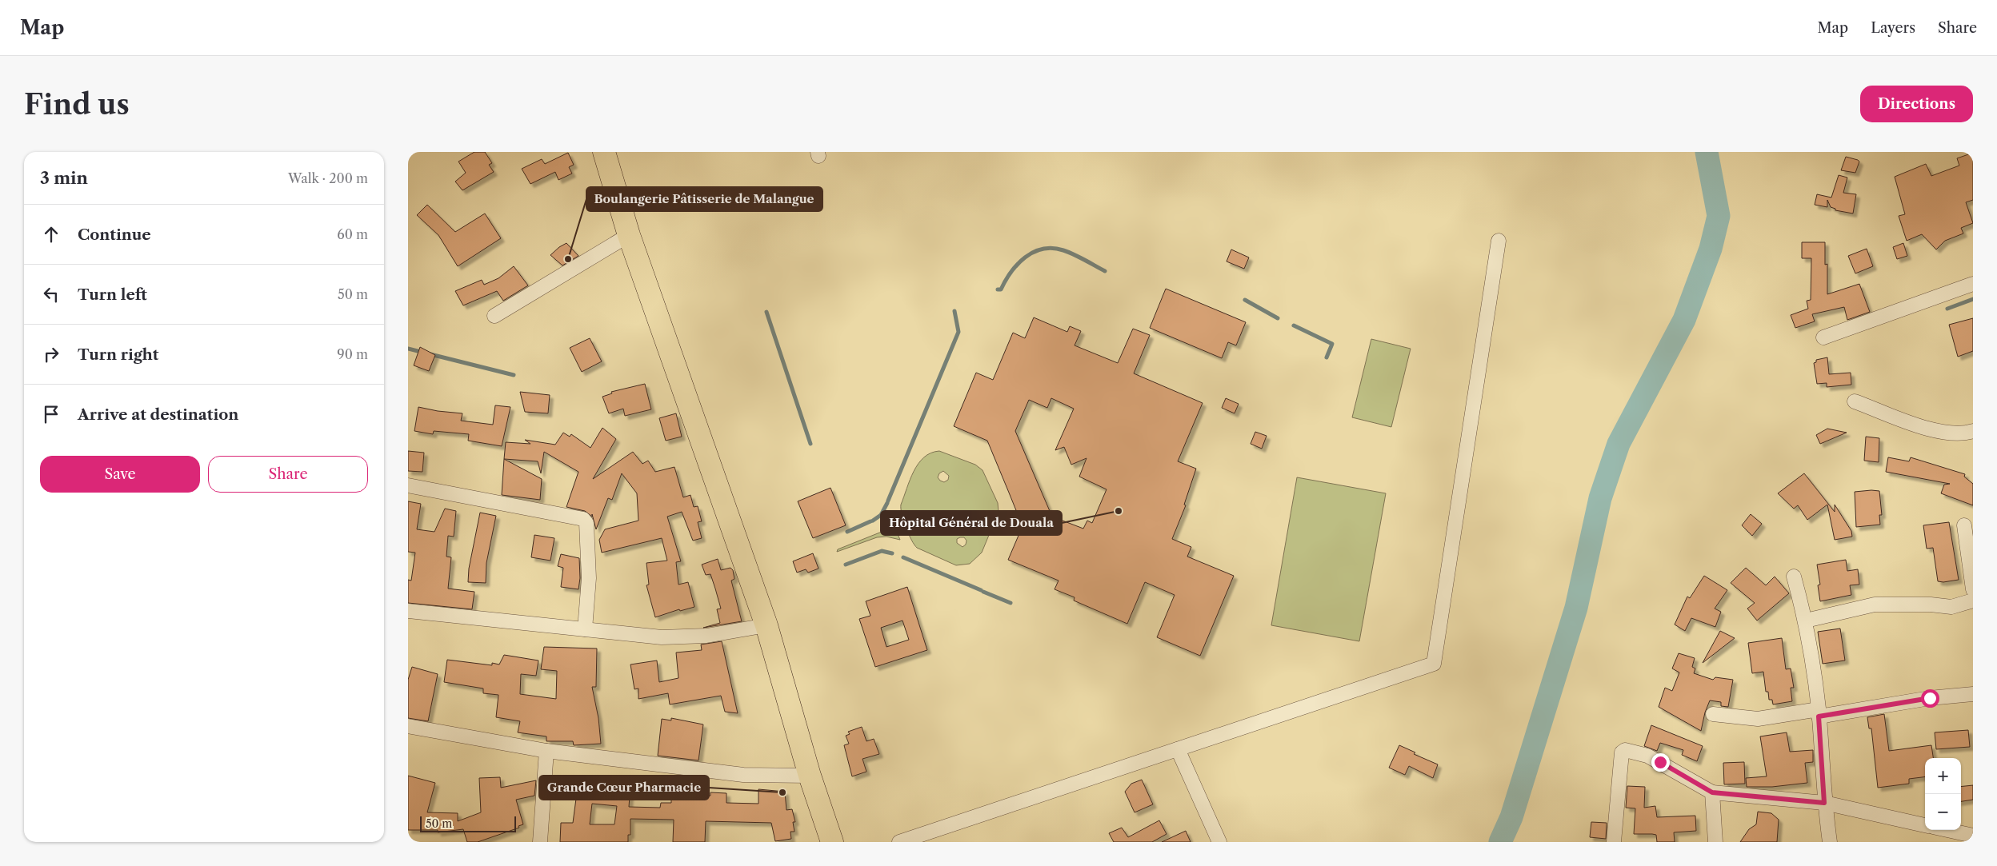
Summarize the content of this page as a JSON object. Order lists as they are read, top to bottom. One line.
{"places":["Boulangerie Pâtisserie de Malangue","Hôpital Général de Douala","Grande Cœur Pharmacie"],"scale_bar":"50 m","page":{"header":"Map","nav":["Map","Layers","Share"],"buttons":["Directions",["Save","Share"]],"title":"Find us","heading":["3 min","Walk · 200 m"],"list":[["Continue","60 m"],["Turn left","50 m"],["Turn right","90 m"],"Arrive at destination"],"map_buttons":["+","−"],"scale":"50 m"}}
